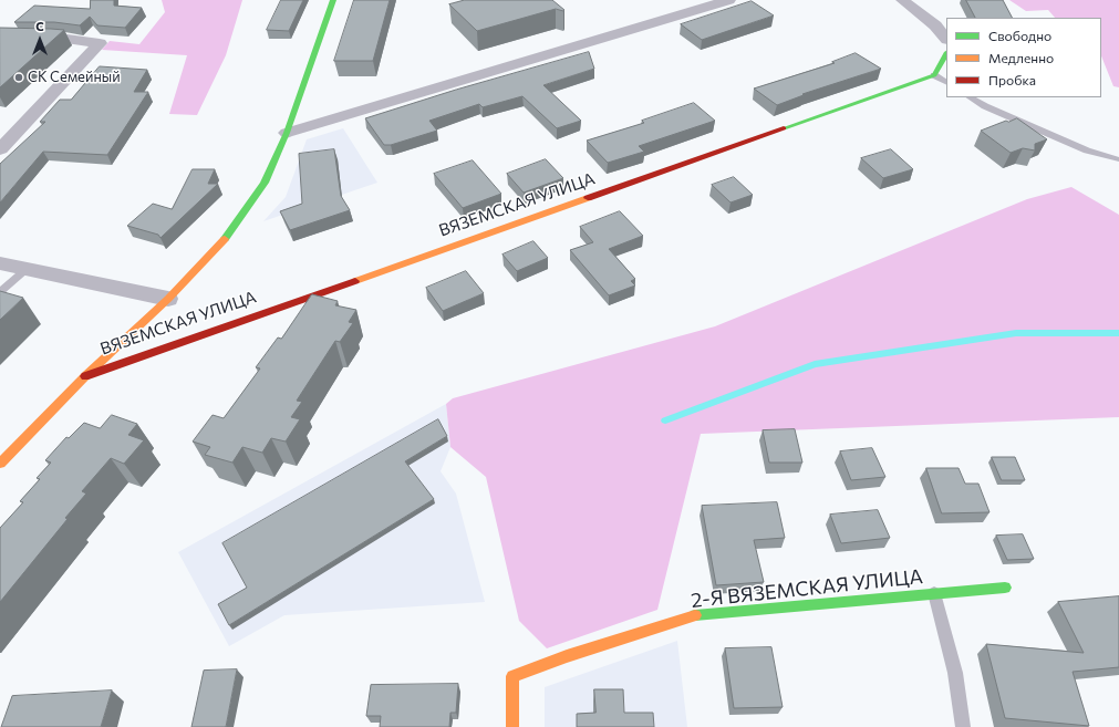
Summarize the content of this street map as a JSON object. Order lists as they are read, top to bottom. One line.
{"streets":{"street":["ВЯЗЕМСКАЯ УЛИЦА","2-Я ВЯЗЕМСКАЯ УЛИЦА"]},"places":["СК Семейный"],"legend":["Свободно","Медленно","Пробка"],"north":"top"}
